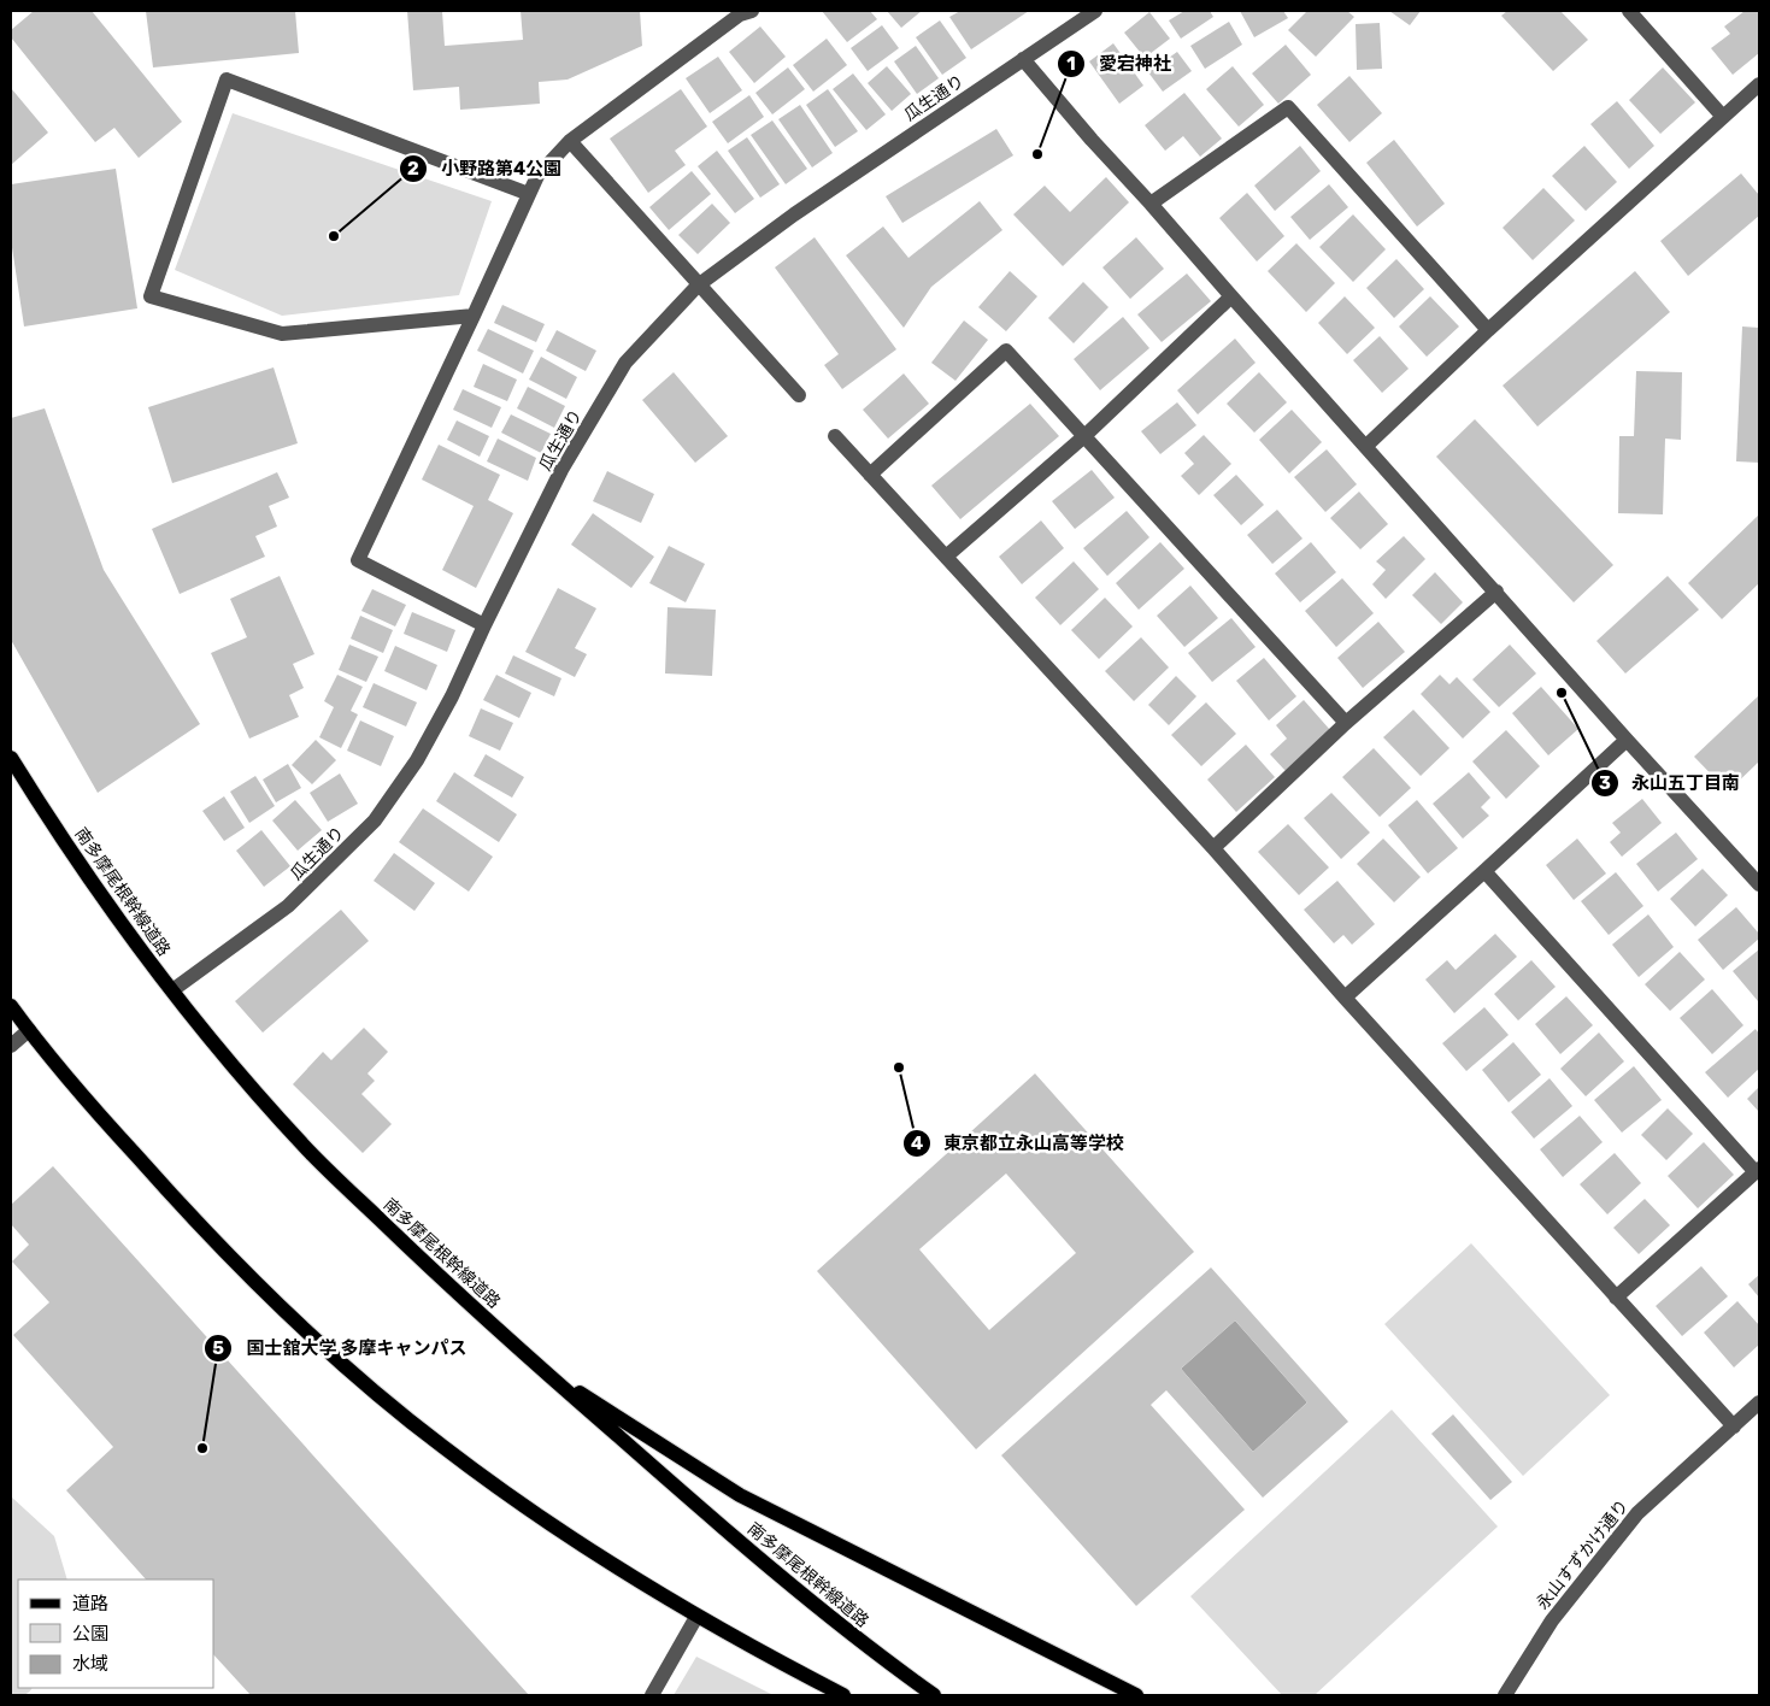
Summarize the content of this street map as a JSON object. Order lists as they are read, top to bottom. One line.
{"streets":{"main road":["南多摩尾根幹線道路"],"street":["瓜生通り","永山すずかけ通り"]},"crossings":[["瓜生通り","南多摩尾根幹線道路"]],"places":["愛宕神社","小野路第4公園","永山五丁目南","東京都立永山高等学校","国士舘大学 多摩キャンパス"],"legend":["道路","公園","水域"]}
